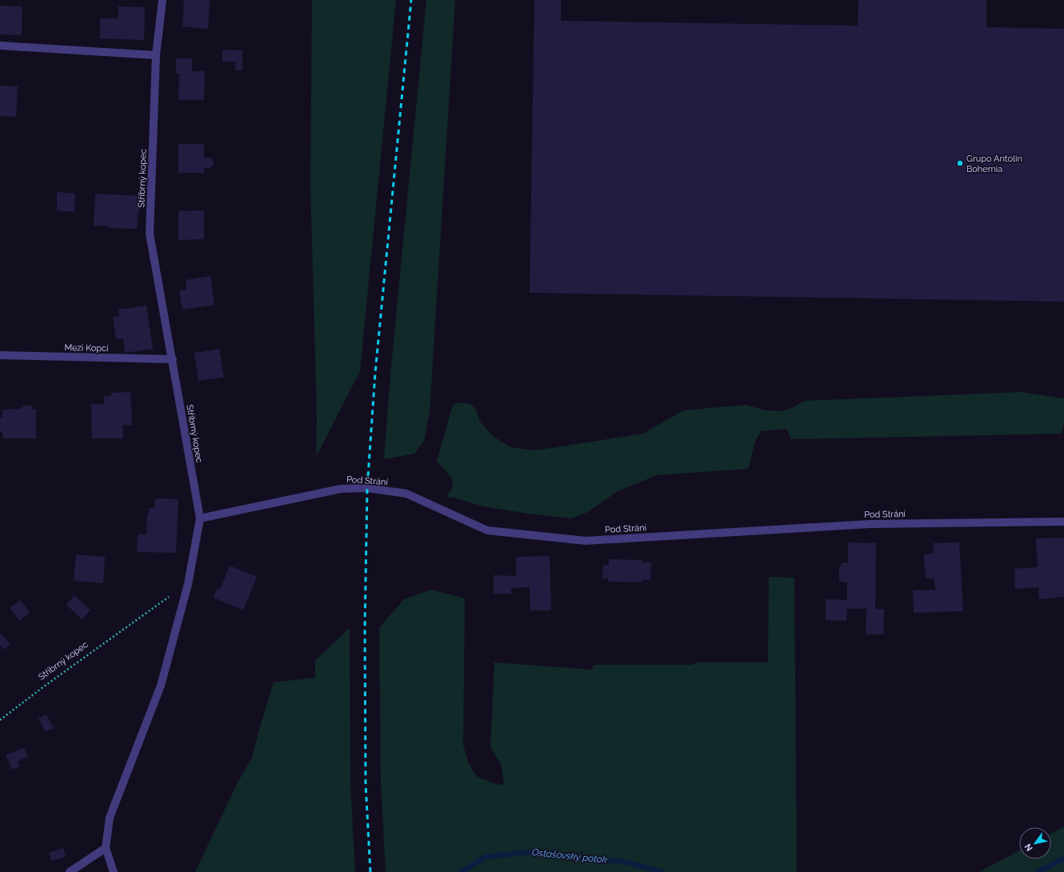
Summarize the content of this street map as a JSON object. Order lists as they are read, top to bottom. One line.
{"streets":{"street":["Stříbrný kopec","Mezi Kopci","Pod Strání"]},"crossings":[["Stříbrný kopec","Mezi Kopci"],["Stříbrný kopec","Pod Strání"]],"water":["Ostašovský potok"],"places":["Grupo Antolin Bohemia"],"north":"bottom left"}
